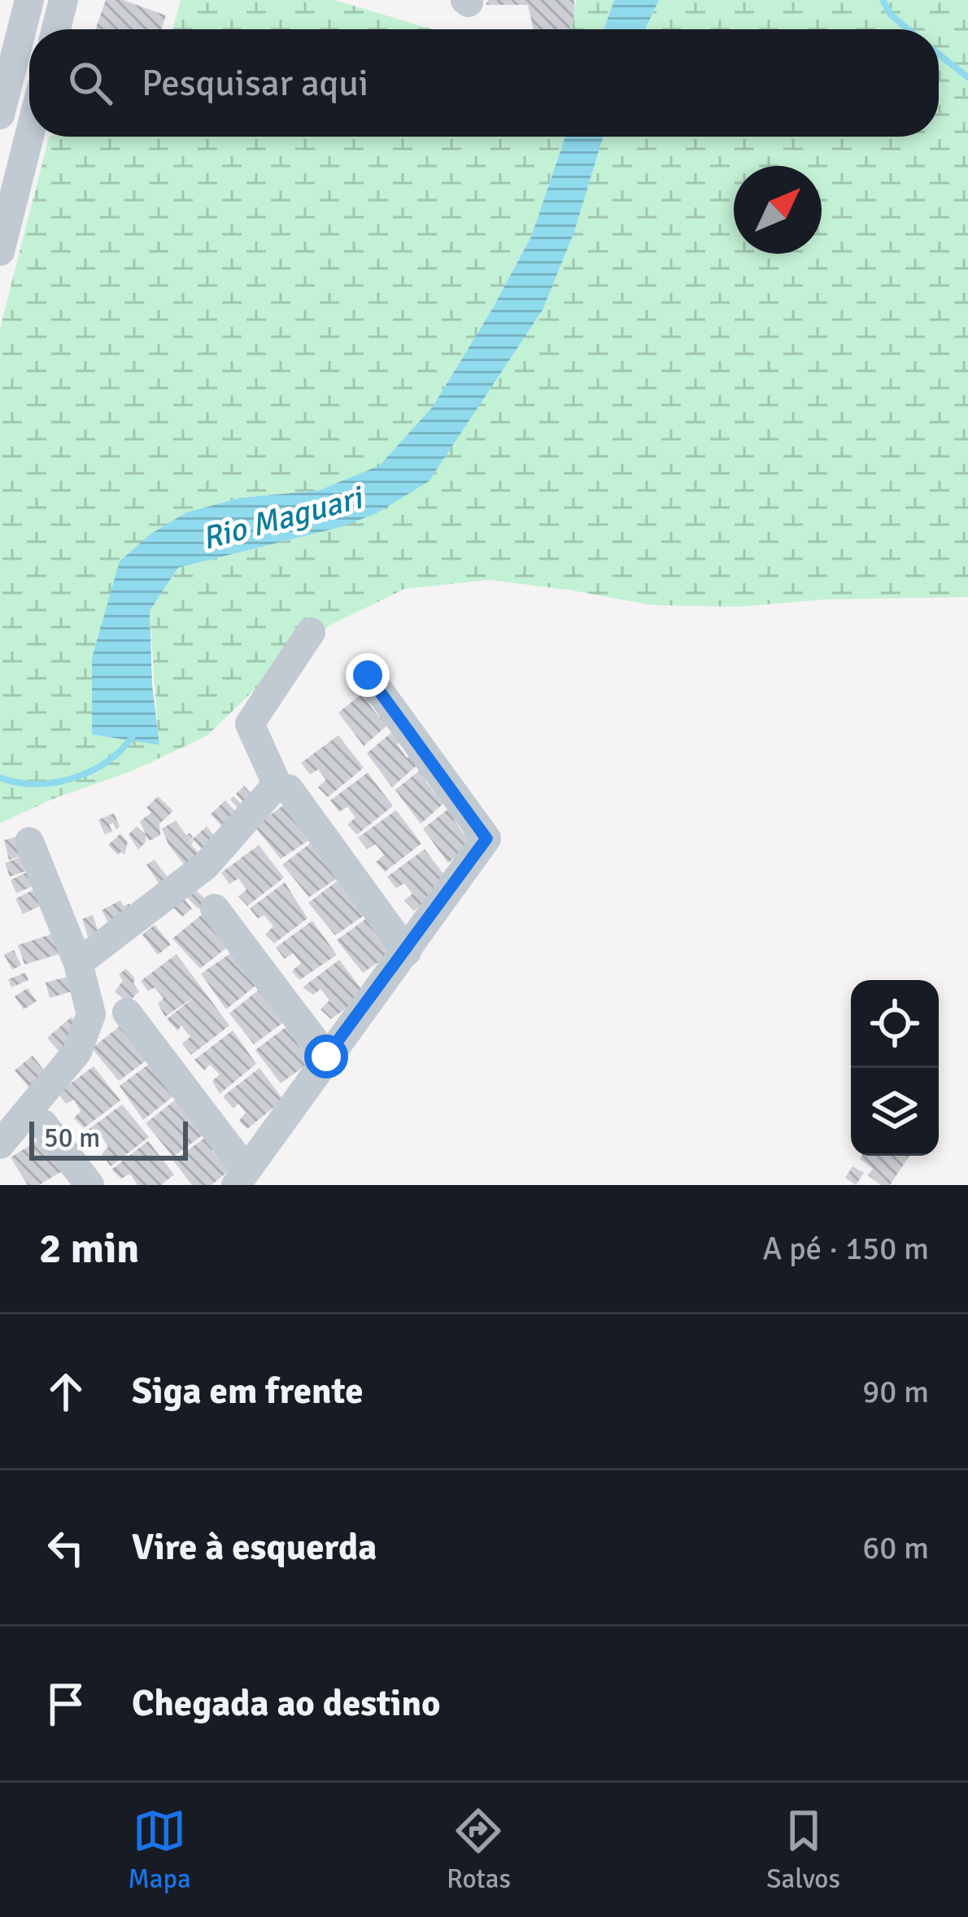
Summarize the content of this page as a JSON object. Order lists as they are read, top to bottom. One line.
{"water":["Rio Maguari"],"scale_bar":"50 m","north":"top right","page":{"search":"Pesquisar aqui","scale":"50 m","heading":["2 min","A pé · 150 m"],"list":[["Siga em frente","90 m"],["Vire à esquerda","60 m"],"Chegada ao destino"],"nav":["Mapa","Rotas","Salvos"]}}
